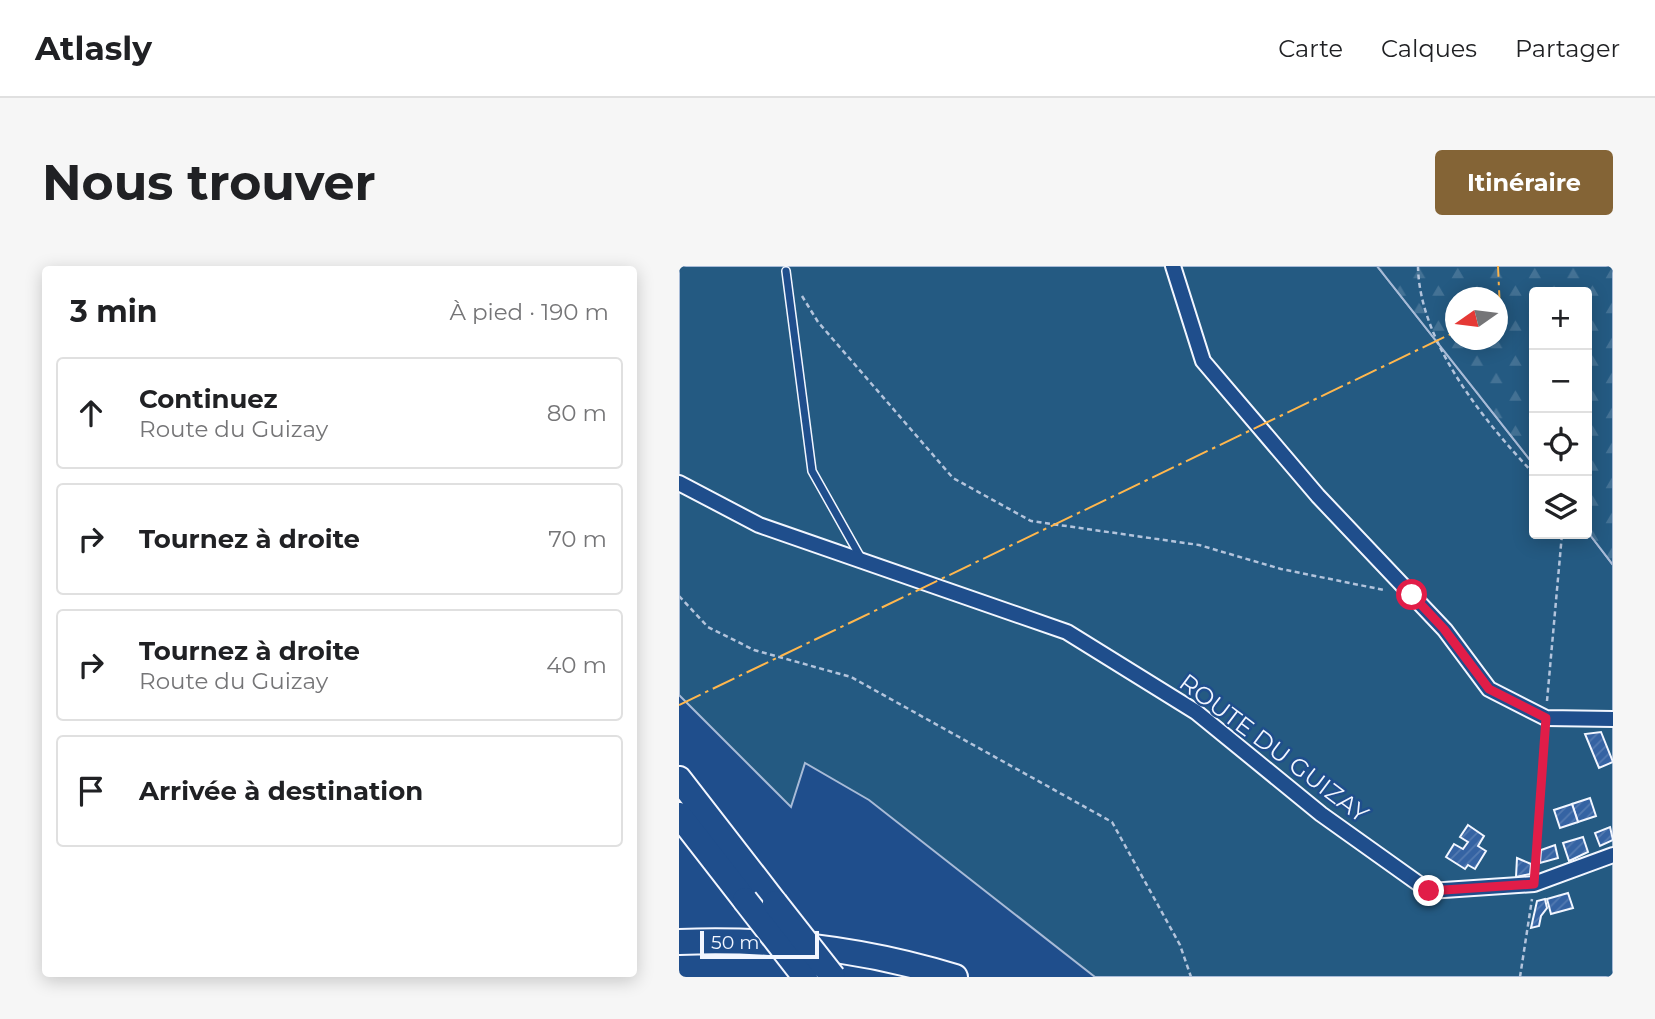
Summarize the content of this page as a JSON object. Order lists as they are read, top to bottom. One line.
{"streets":{"street":["ROUTE DU GUIZAY"]},"scale_bar":"50 m","north":"left","page":{"header":"Atlasly","nav":["Carte","Calques","Partager"],"buttons":"Itinéraire","title":"Nous trouver","heading":["3 min","À pied · 190 m"],"map_buttons":["+","−"],"list":[["Continuez","Route du Guizay","80 m"],["Tournez à droite","70 m"],["Tournez à droite","Route du Guizay","40 m"],"Arrivée à destination"],"scale":"50 m"}}
